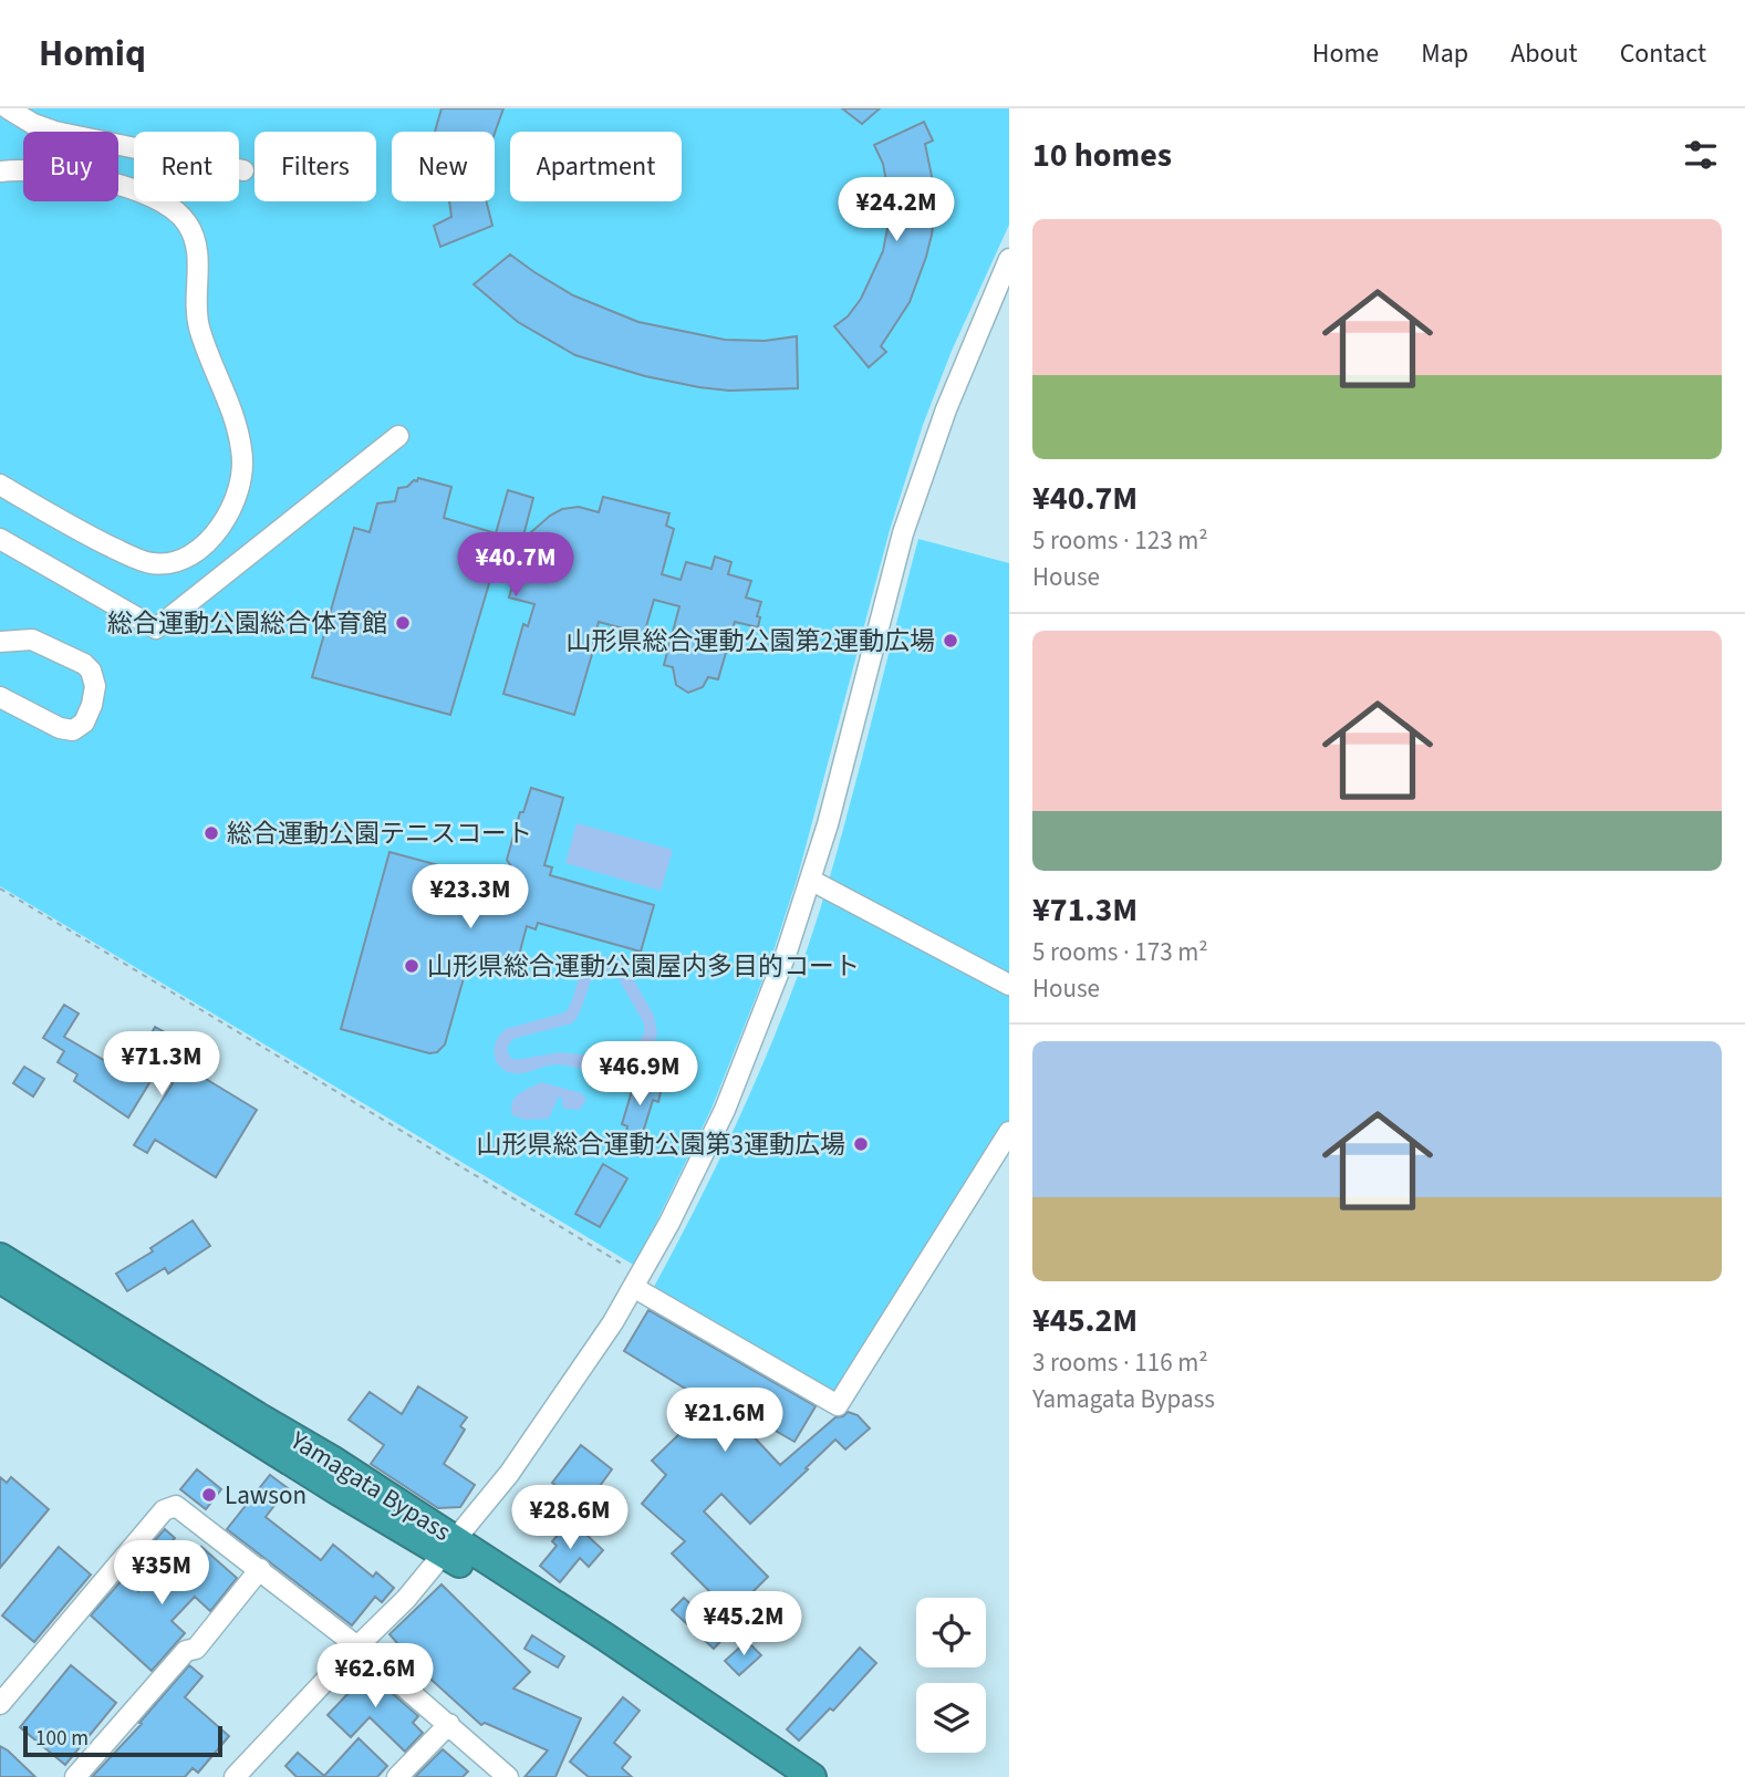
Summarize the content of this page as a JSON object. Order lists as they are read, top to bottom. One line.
{"streets":{"highway":["Yamagata Bypass"]},"places":["総合運動公園総合体育館","山形県総合運動公園第2運動広場","総合運動公園テニスコート","山形県総合運動公園屋内多目的コート","山形県総合運動公園第3運動広場","Lawson"],"scale_bar":"100 m","page":{"header":"Homiq","nav":["Home","Map","About","Contact"],"heading":"10 homes","chip":["Buy","Rent","Filters","New","Apartment"],"price":["¥24.2M","¥40.7M","¥23.3M","¥71.3M","¥46.9M","¥21.6M","¥28.6M","¥35M","¥45.2M","¥62.6M"],"list":[{"name":"¥40.7M","note":"5 rooms · 123 m² · House"},{"name":"¥71.3M","note":"5 rooms · 173 m² · House"},{"name":"¥45.2M","note":"3 rooms · 116 m² · Yamagata Bypass"}],"scale":"100 m"}}
